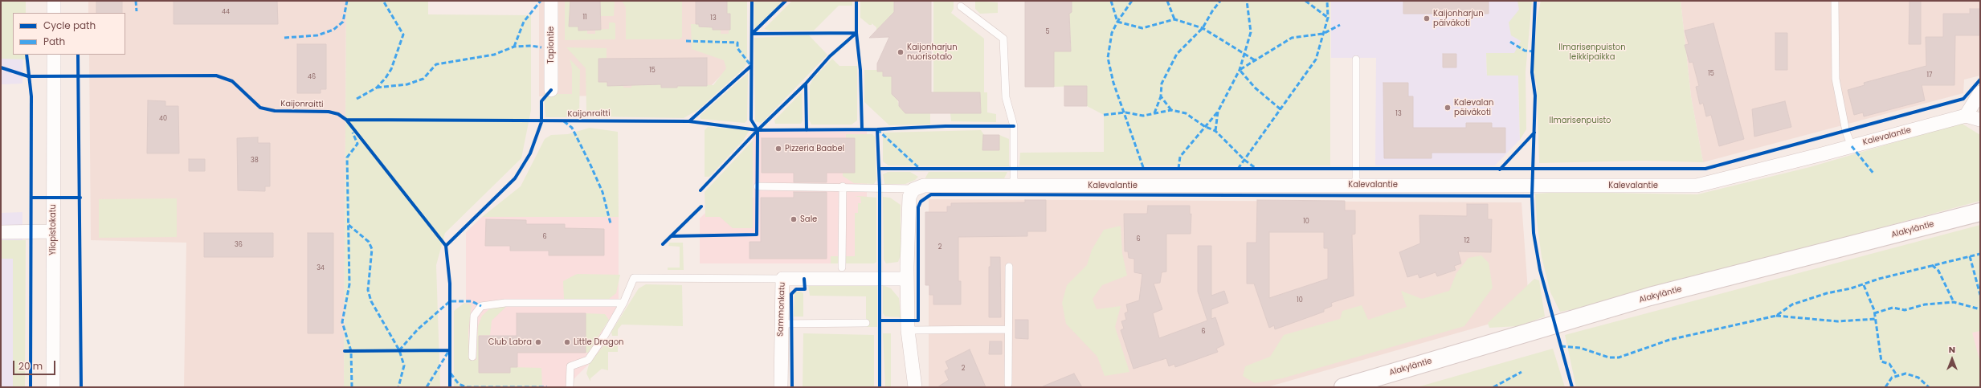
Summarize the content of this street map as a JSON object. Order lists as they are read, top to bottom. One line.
{"streets":{"main road":["Alakyläntie"],"street":["Tapiontie","Kalevalantie","Yliopistokatu","Sammonkatu"],"cycle path":["Kaijonraitti"]},"parks":["Ilmarisenpuiston leikkipaikka","Ilmarisenpuisto"],"places":["Kaijonharjun päiväkoti","Kaijonharjun nuorisotalo","Kalevalan päiväkoti","Pizzeria Baabel","Sale","Club Labra","Little Dragon"],"house_numbers":["44","11","13","5","15","15","17","46","13","40","38","10","6","6","12","36","2","34","10","6","2"],"legend":["Cycle path","Path"],"scale_bar":"20 m","north":"top"}
